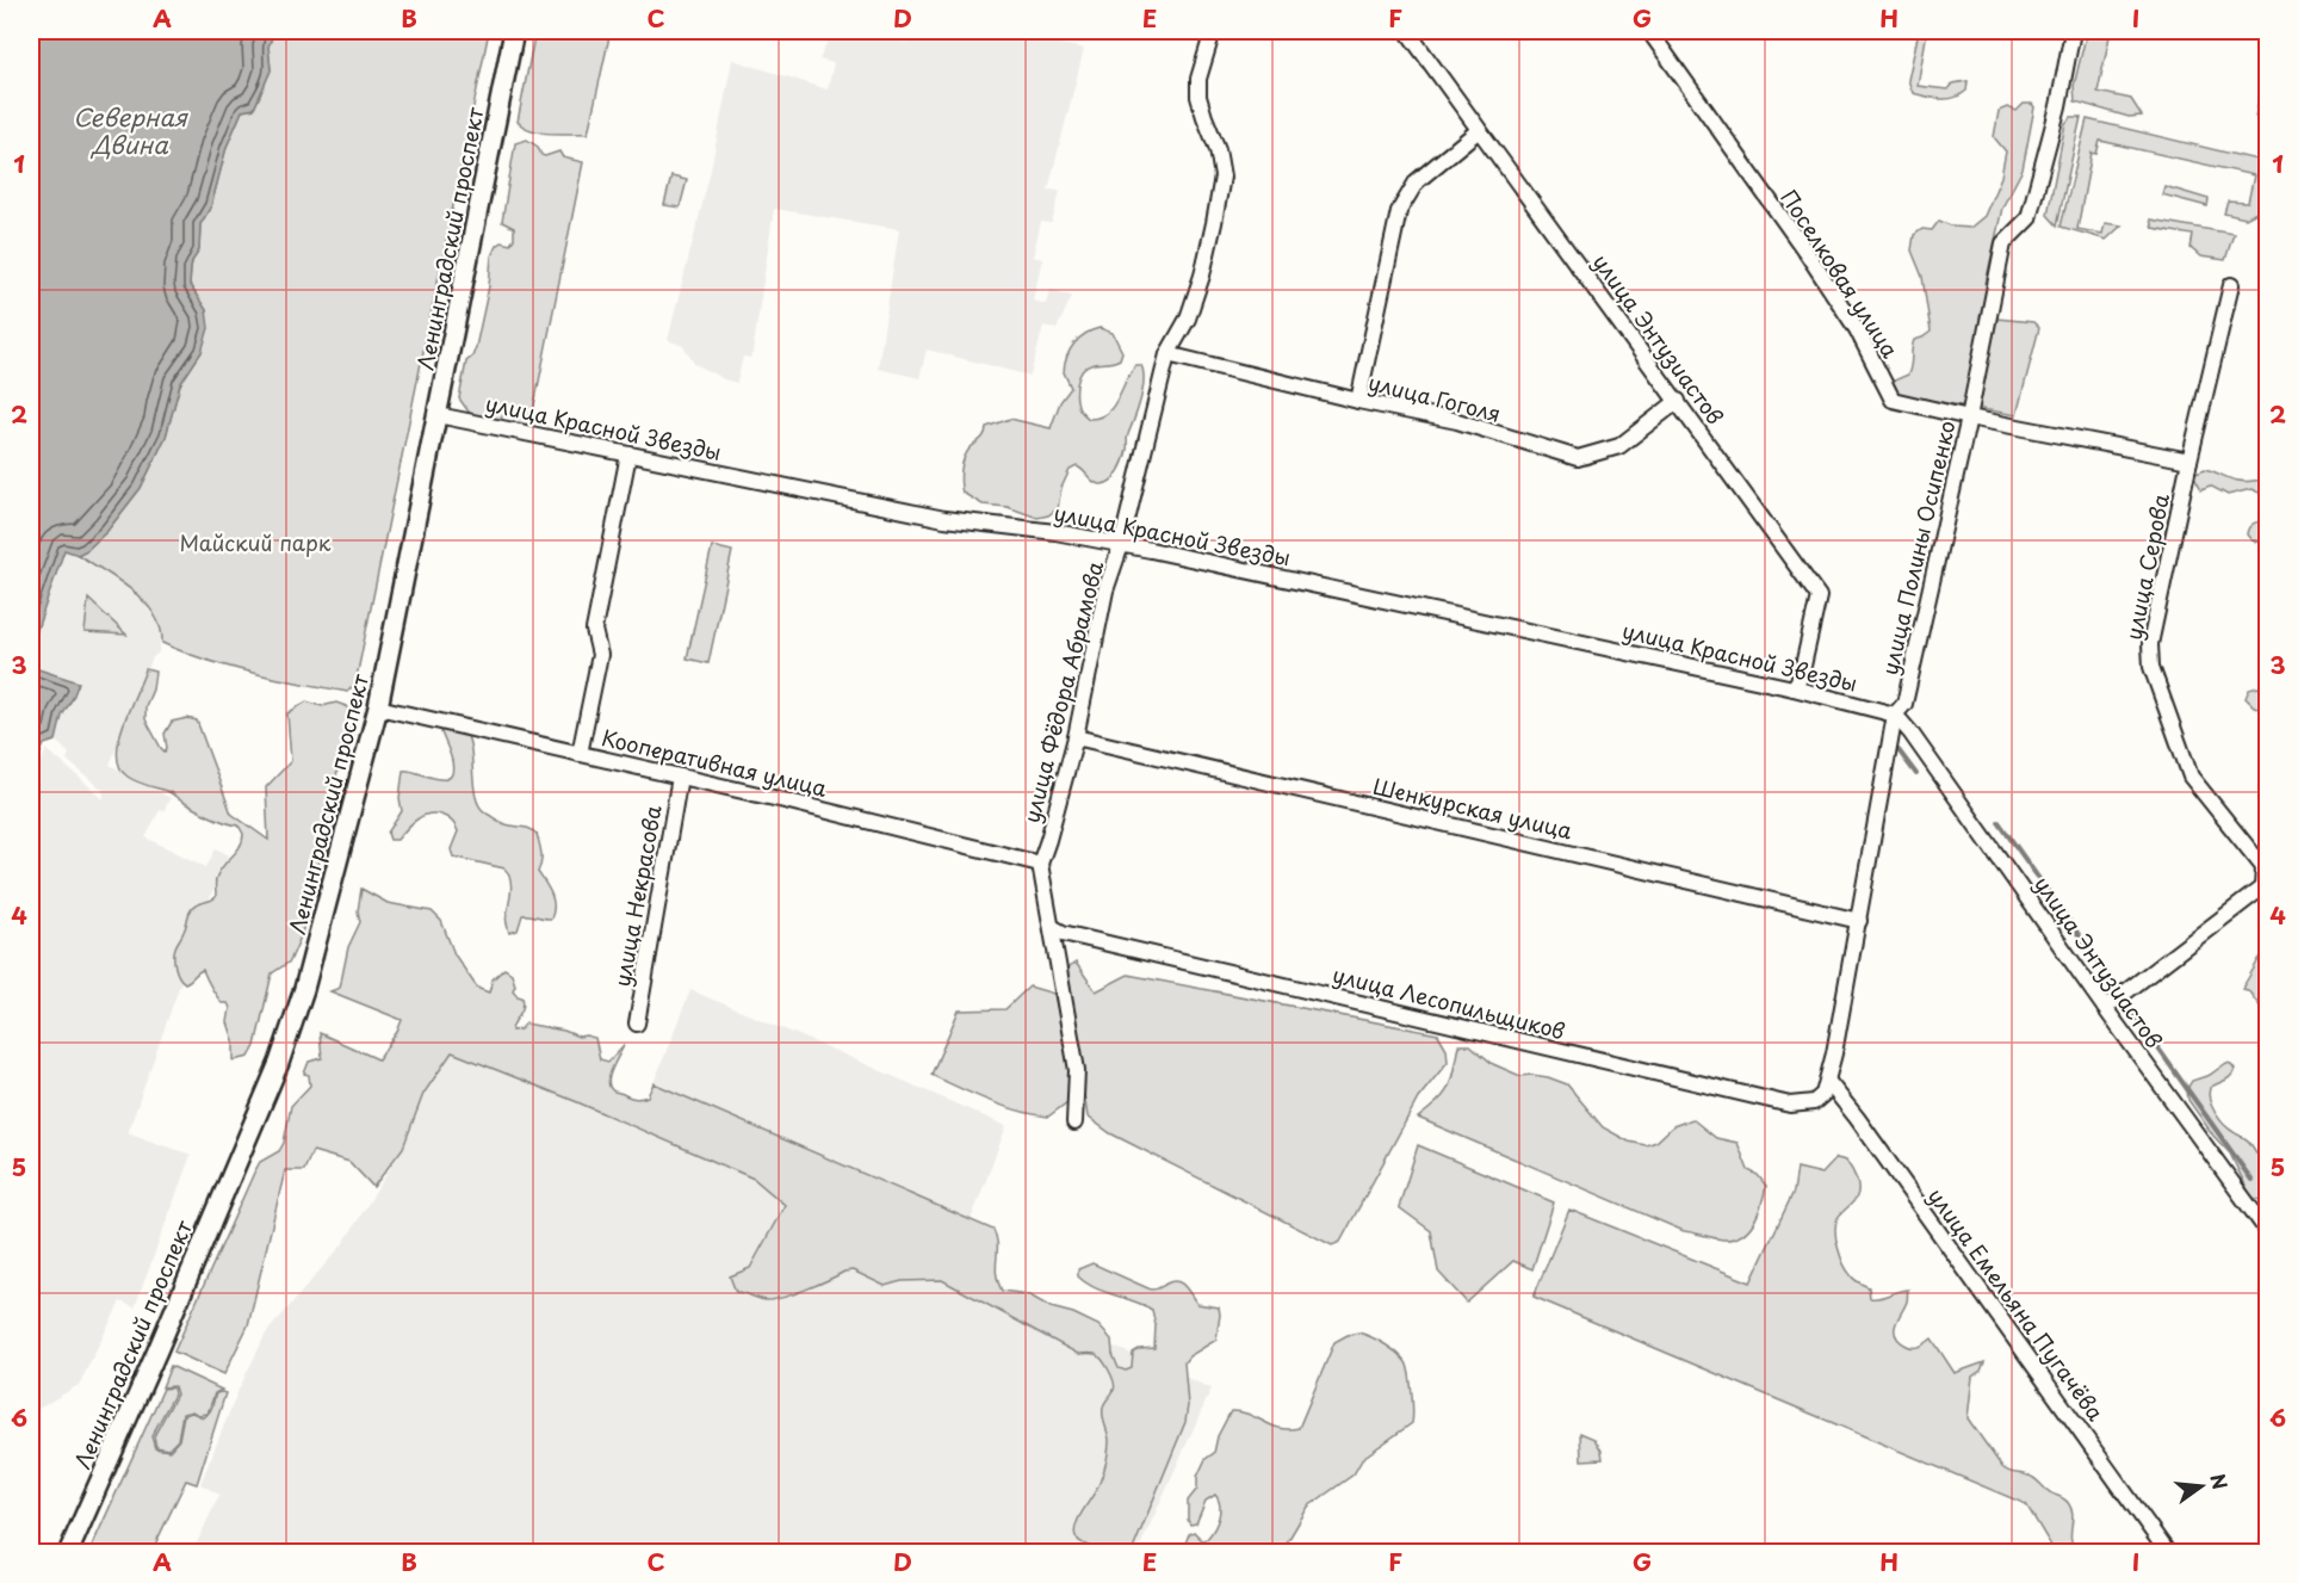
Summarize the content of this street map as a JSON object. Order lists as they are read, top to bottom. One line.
{"streets":{"main road":["Ленинградский проспект"],"street":["Поселковая улица","улица Энтузиастов","улица Гоголя","улица Красной Звезды","улица Полины Осипенко","улица Серова","улица Фёдора Абрамова","Кооперативная улица","Шенкурская улица","улица Некрасова","улица Лесопильщиков","улица Емельяна Пугачёва"]},"crossings":[["Ленинградский проспект","улица Красной Звезды"],["Ленинградский проспект","Кооперативная улица"],["Поселковая улица","улица Полины Осипенко"],["Поселковая улица","улица Серова"],["улица Энтузиастов","улица Гоголя"],["улица Энтузиастов","улица Красной Звезды"],["улица Энтузиастов","улица Полины Осипенко"],["улица Энтузиастов","улица Серова"],["улица Гоголя","улица Фёдора Абрамова"],["улица Красной Звезды","улица Полины Осипенко"],["улица Красной Звезды","улица Фёдора Абрамова"],["улица Полины Осипенко","Шенкурская улица"],["улица Полины Осипенко","улица Лесопильщиков"],["улица Полины Осипенко","улица Емельяна Пугачёва"],["улица Фёдора Абрамова","Кооперативная улица"],["улица Фёдора Абрамова","Шенкурская улица"],["улица Фёдора Абрамова","улица Лесопильщиков"],["Кооперативная улица","улица Некрасова"],["улица Лесопильщиков","улица Емельяна Пугачёва"]],"water":["Северная Двина"],"parks":["Майский парк"],"north":"right","grid":{"columns":["A","B","C","D","E","F","G","H","I"],"rows":["1","2","3","4","5","6"]}}
